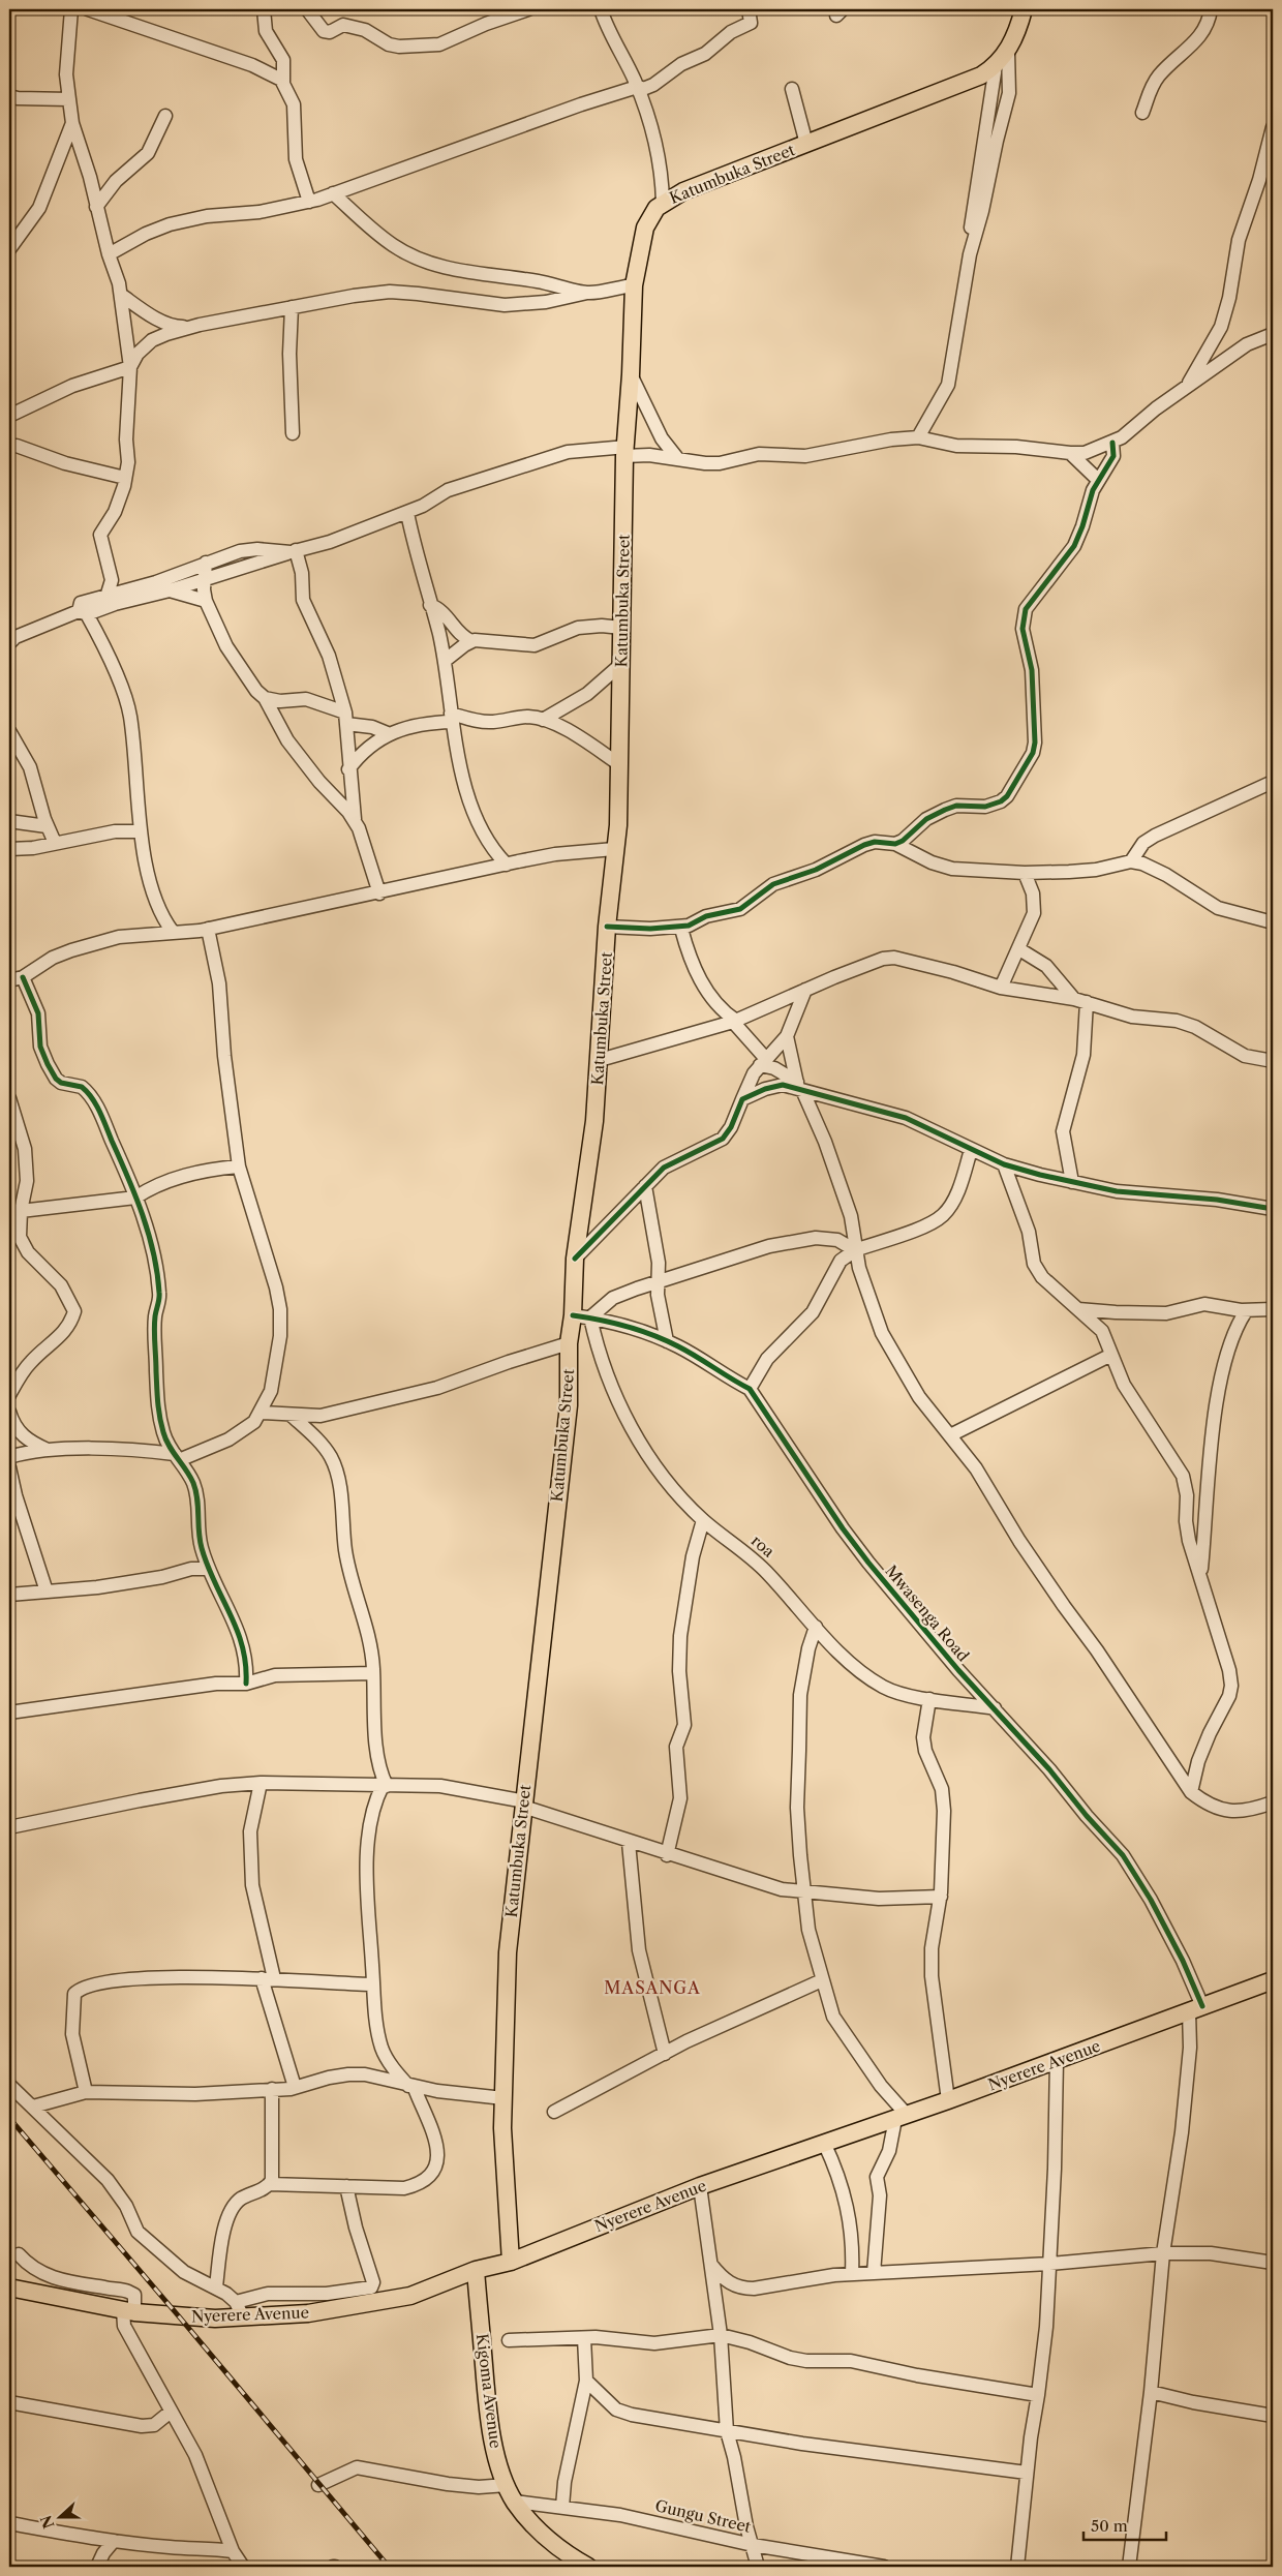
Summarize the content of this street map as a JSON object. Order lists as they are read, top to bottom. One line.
{"streets":{"main road":["Katumbuka Street","Nyerere Avenue","Kigoma Avenue"],"street":["roa","Mwasenga Road","Gungu Street"]},"crossings":[["Katumbuka Street","Mwasenga Road"],["Katumbuka Street","Nyerere Avenue"],["roa","Mwasenga Road"],["Mwasenga Road","Nyerere Avenue"],["Nyerere Avenue","Kigoma Avenue"],["Kigoma Avenue","Gungu Street"]],"districts":["MASANGA"],"scale_bar":"50 m","north":"left"}
